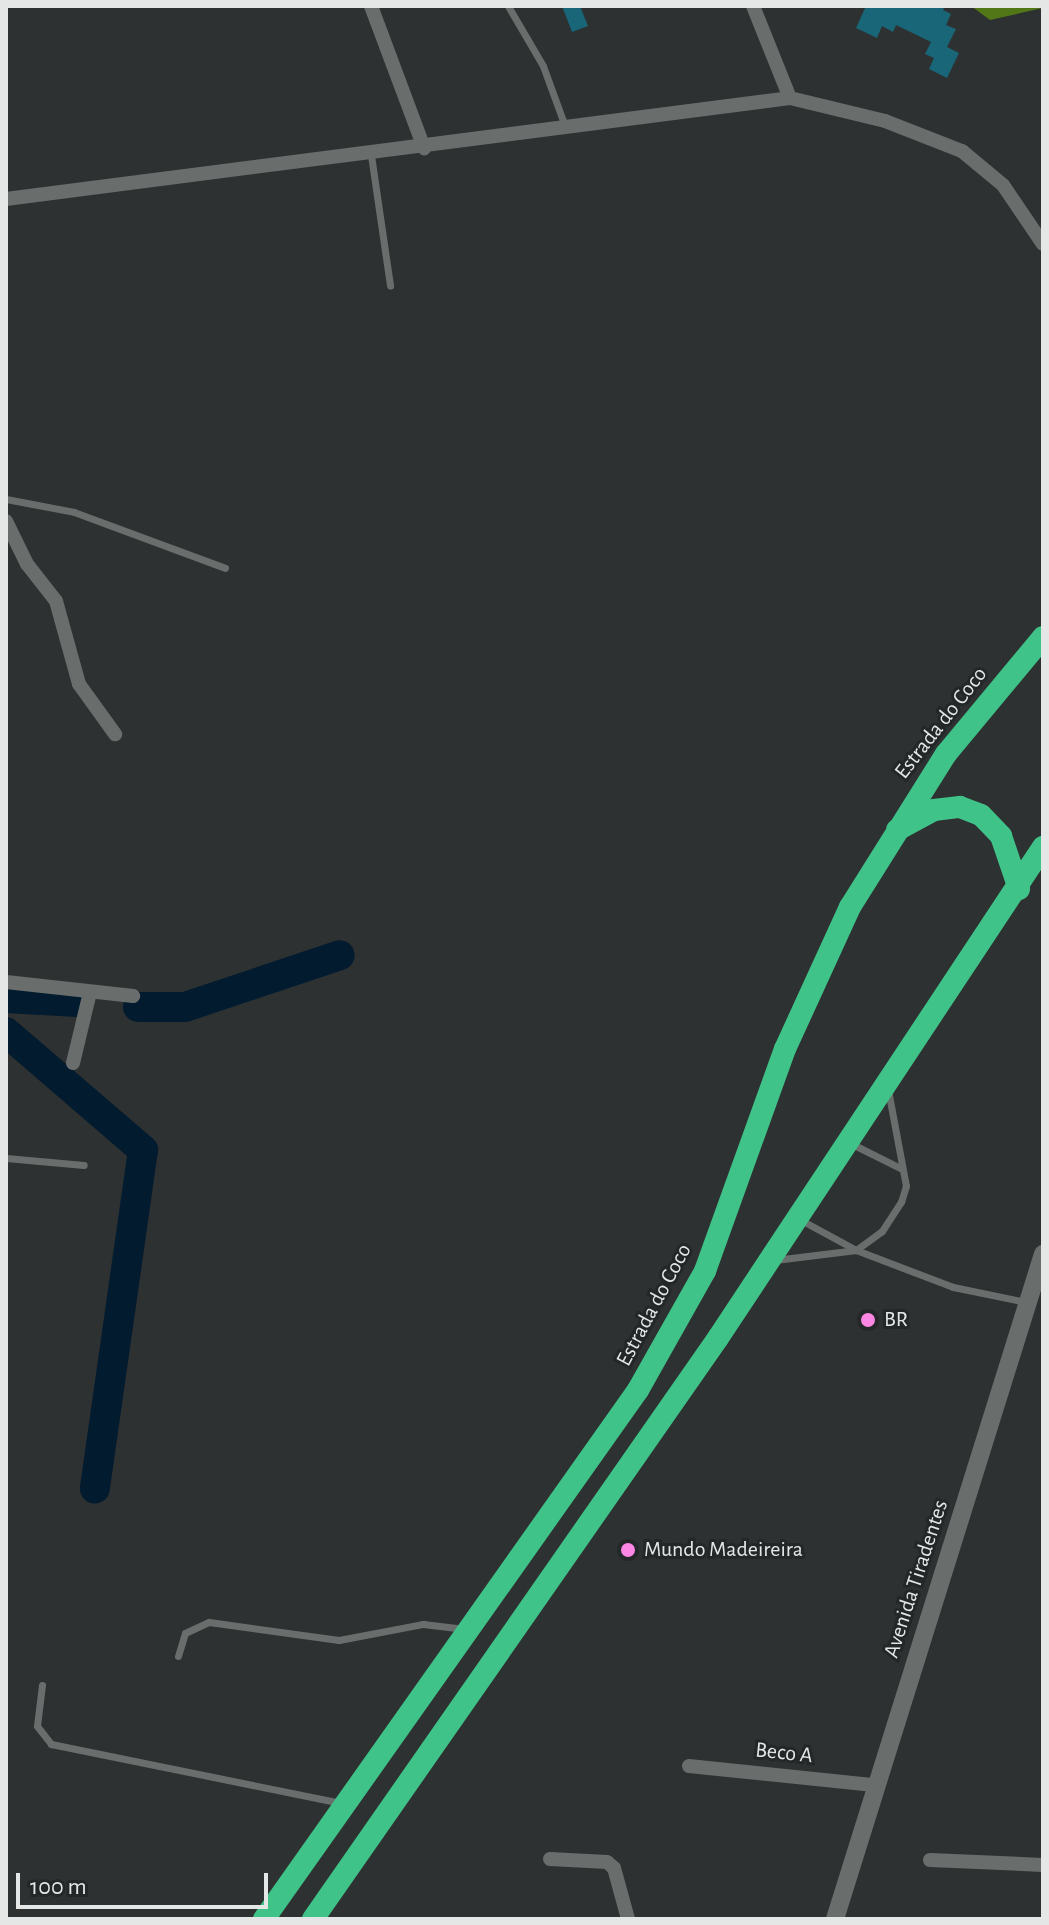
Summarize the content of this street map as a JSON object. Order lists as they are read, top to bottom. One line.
{"streets":{"highway":["Estrada do Coco"],"street":["Avenida Tiradentes","Beco A"]},"crossings":[["Avenida Tiradentes","Beco A"]],"places":["BR","Mundo Madeireira"],"scale_bar":"100 m"}
